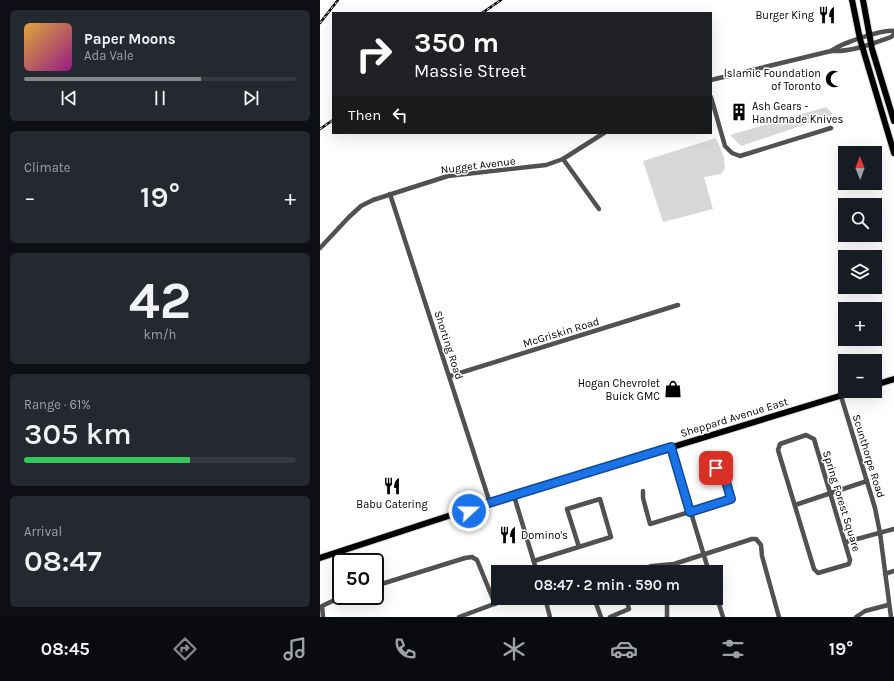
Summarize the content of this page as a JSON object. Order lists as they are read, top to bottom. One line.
{"streets":{"main road":["Sheppard Avenue East"],"street":["Nugget Avenue","McGriskin Road","Shorting Road","Scunthorpe Road","Spring Forest Square"]},"crossings":[["Nugget Avenue","Shorting Road"],["McGriskin Road","Shorting Road"],["Shorting Road","Sheppard Avenue East"]],"places":{"restaurant":["Burger King","Babu Catering","Domino's"],"mosque":["Islamic Foundation of Toronto"],"building":["Ash Gears - Handmade Knives"],"shop":["Hogan Chevrolet Buick GMC"]},"north":"top","page":{"turn":["350 m","Massie Street"],"song":["Paper Moons","Ada Vale"],"then":"Then","tile":["Climate",["42","km/h"],["Range · 61%","305 km"],["Arrival","08:47"]],"map_buttons":["+","−"],"heat":["−","19°","+"],"limit":"50","trip":"08:47 · 2 min · 590 m","tabs":["08:45","19°"]}}
